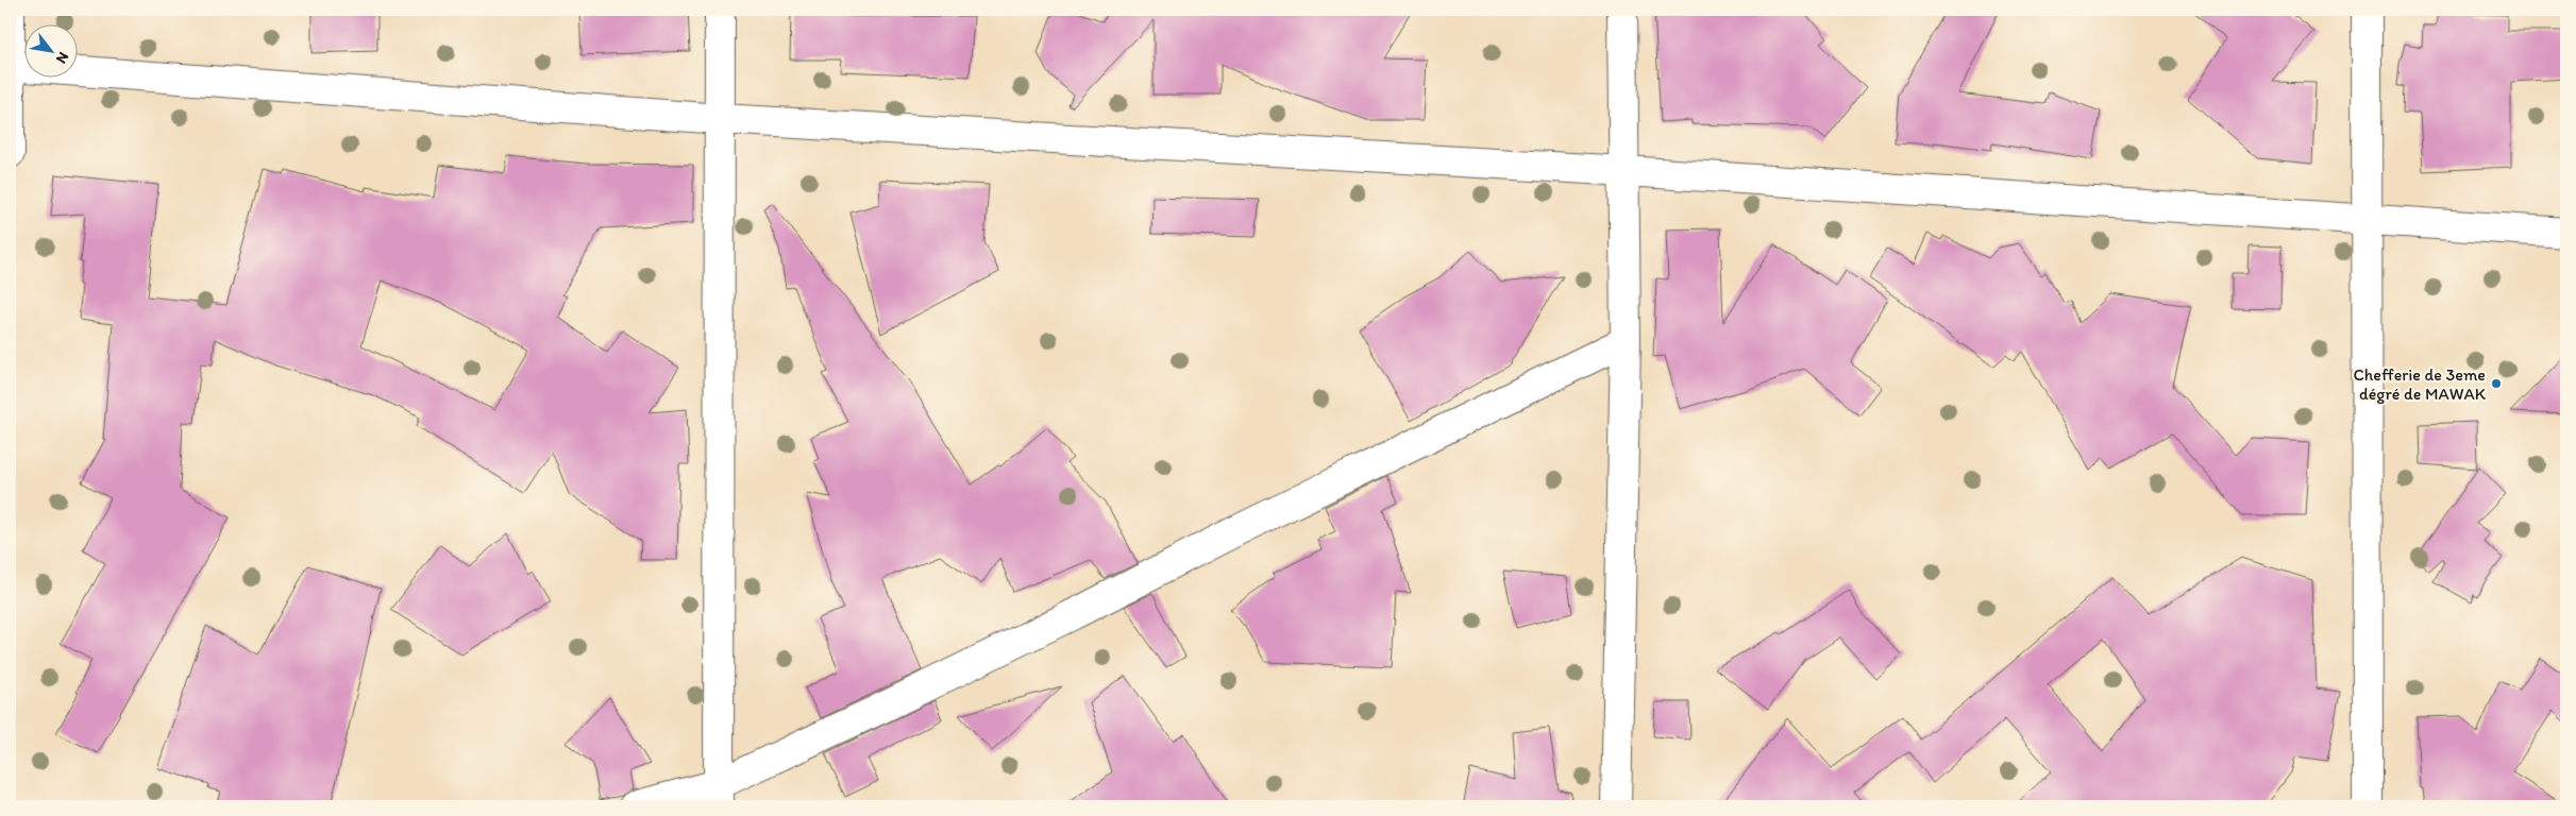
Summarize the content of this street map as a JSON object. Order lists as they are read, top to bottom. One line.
{"places":["Chefferie de 3eme dégré de MAWAK"],"north":"bottom right"}
